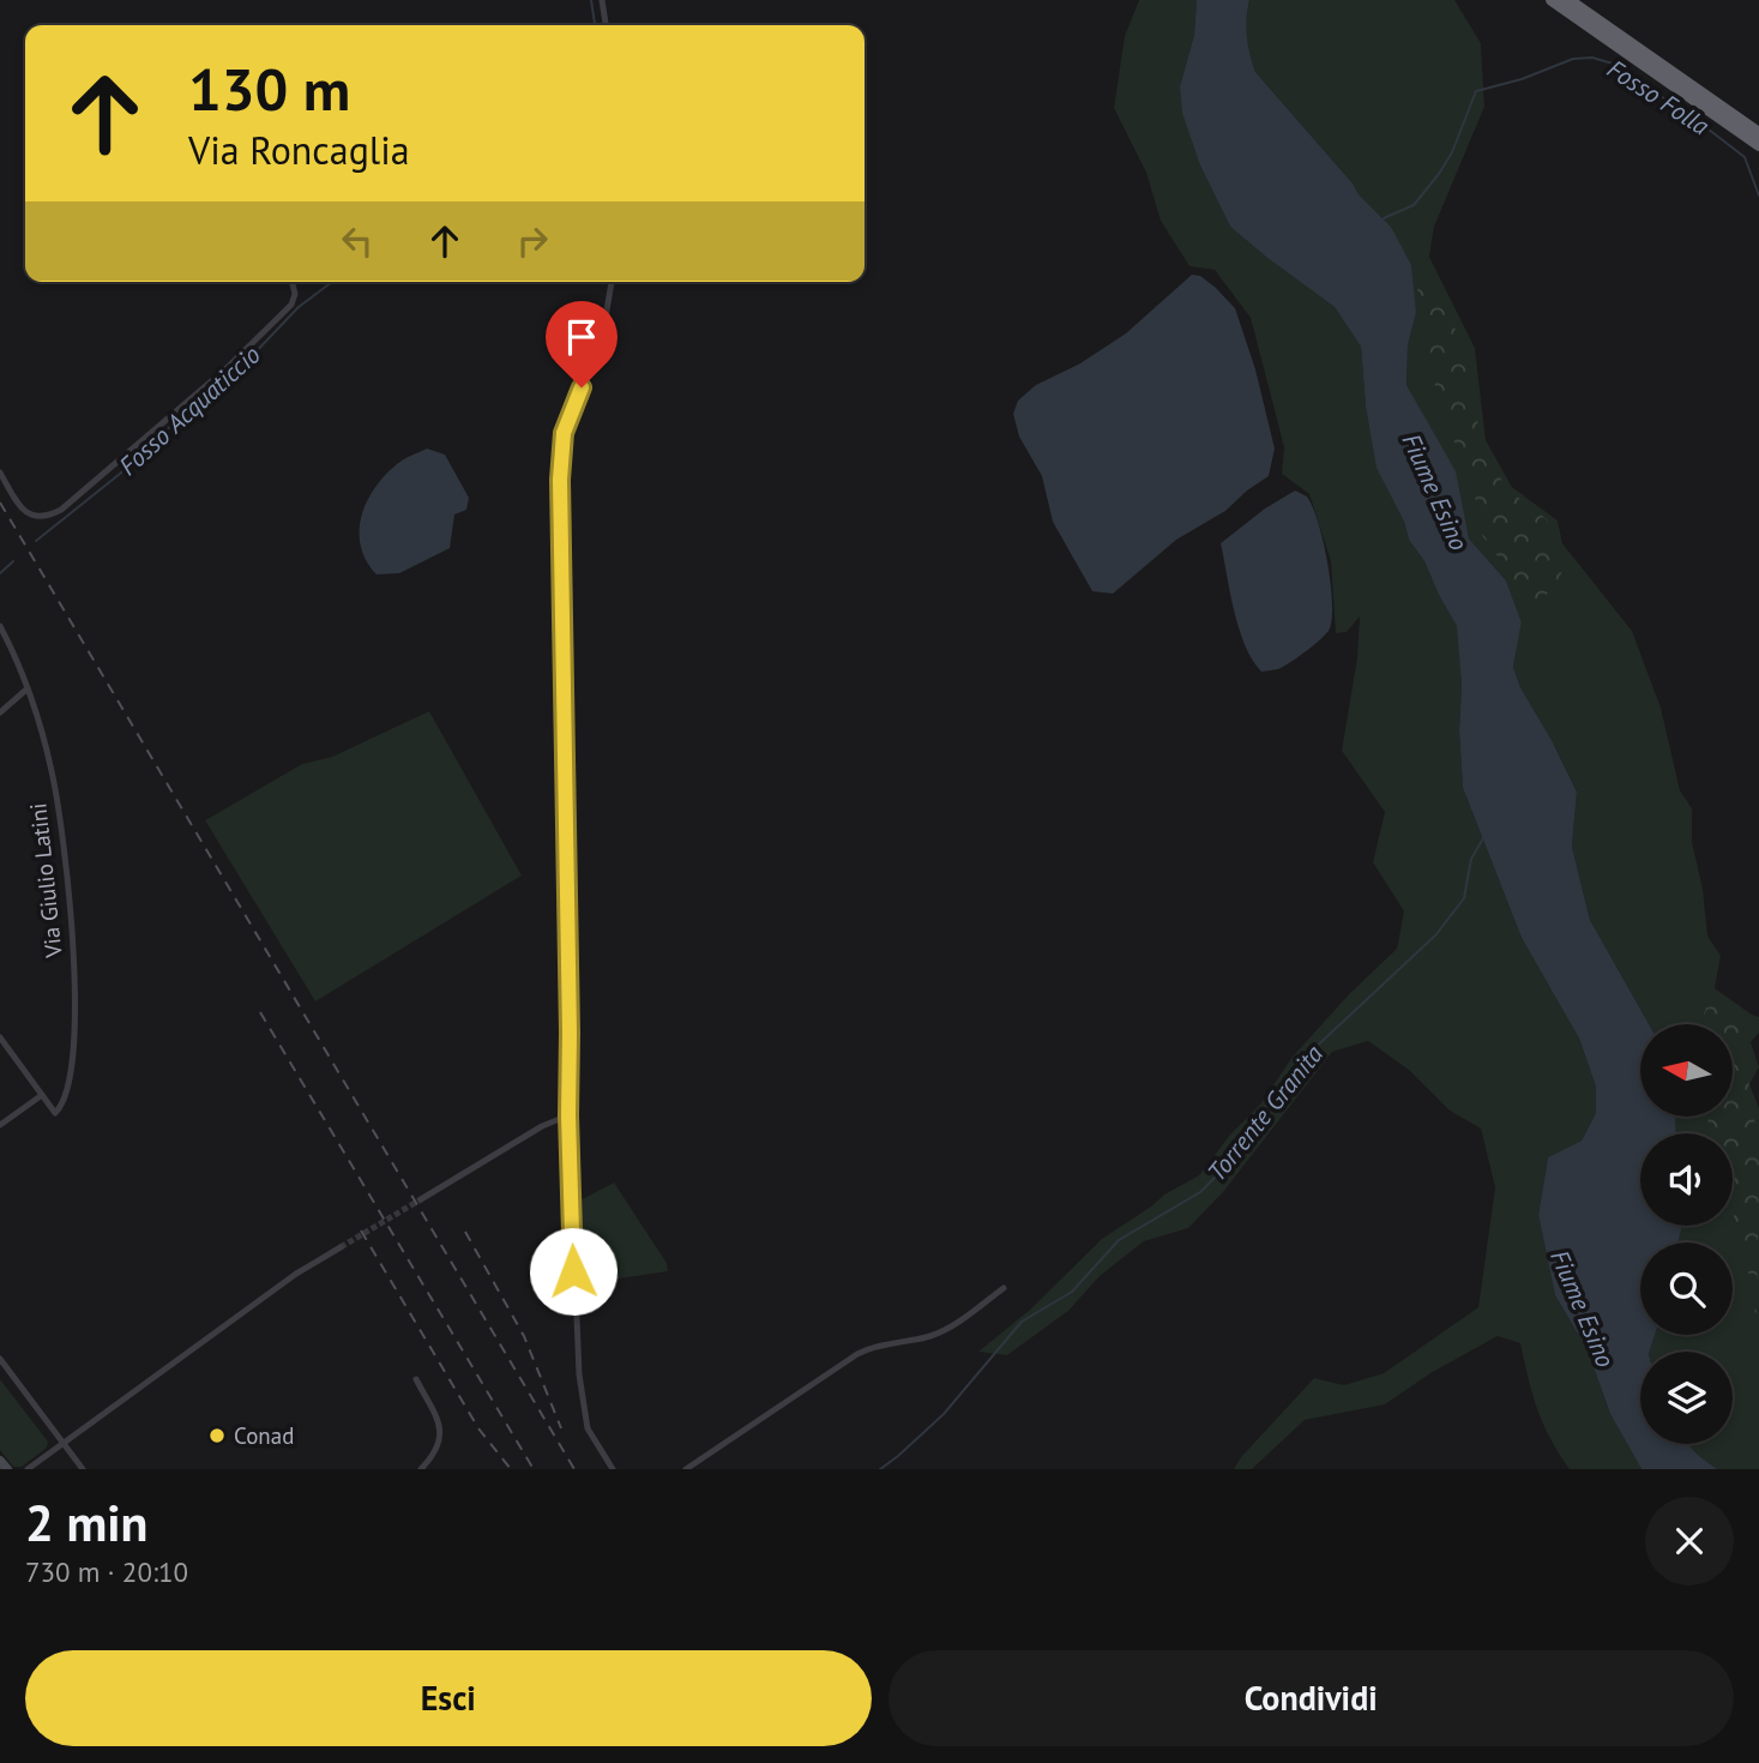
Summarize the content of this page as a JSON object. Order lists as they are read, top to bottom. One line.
{"streets":{"street":["Via Giulio Latini"]},"water":["Fosso Folla","Fosso Acquaticcio","Fiume Esino","Torrente Granita"],"places":["Conad"],"north":"left","page":{"turn":["130 m","Via Roncaglia"],"heading":["2 min","730 m · 20:10"],"buttons":["Esci","Condividi"]}}
